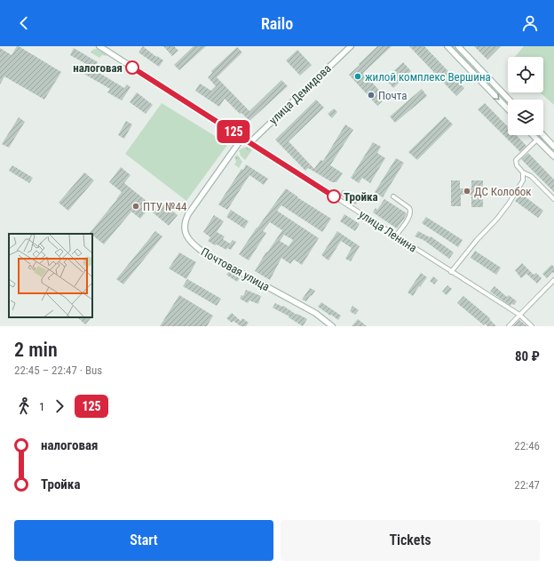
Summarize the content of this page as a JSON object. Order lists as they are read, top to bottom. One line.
{"streets":{"main road":["улица Демидова","улица Ленина","Почтовая улица"]},"crossings":[["улица Демидова","улица Ленина"],["улица Ленина","Почтовая улица"]],"places":["налоговая","жилой комплекс Вершина","Почта","ДС Колобок","Тройка","ПТУ №44"],"lines":["bus line 125"],"page":{"header":"Railo","on_map":"125","heading":["2 min","22:45 – 22:47 · Bus","80 ₽"],"legs":["1","125"],"list":[{"name":"налоговая","value":"22:46"},{"name":"Тройка","value":"22:47"}],"buttons":["Start","Tickets"]}}
